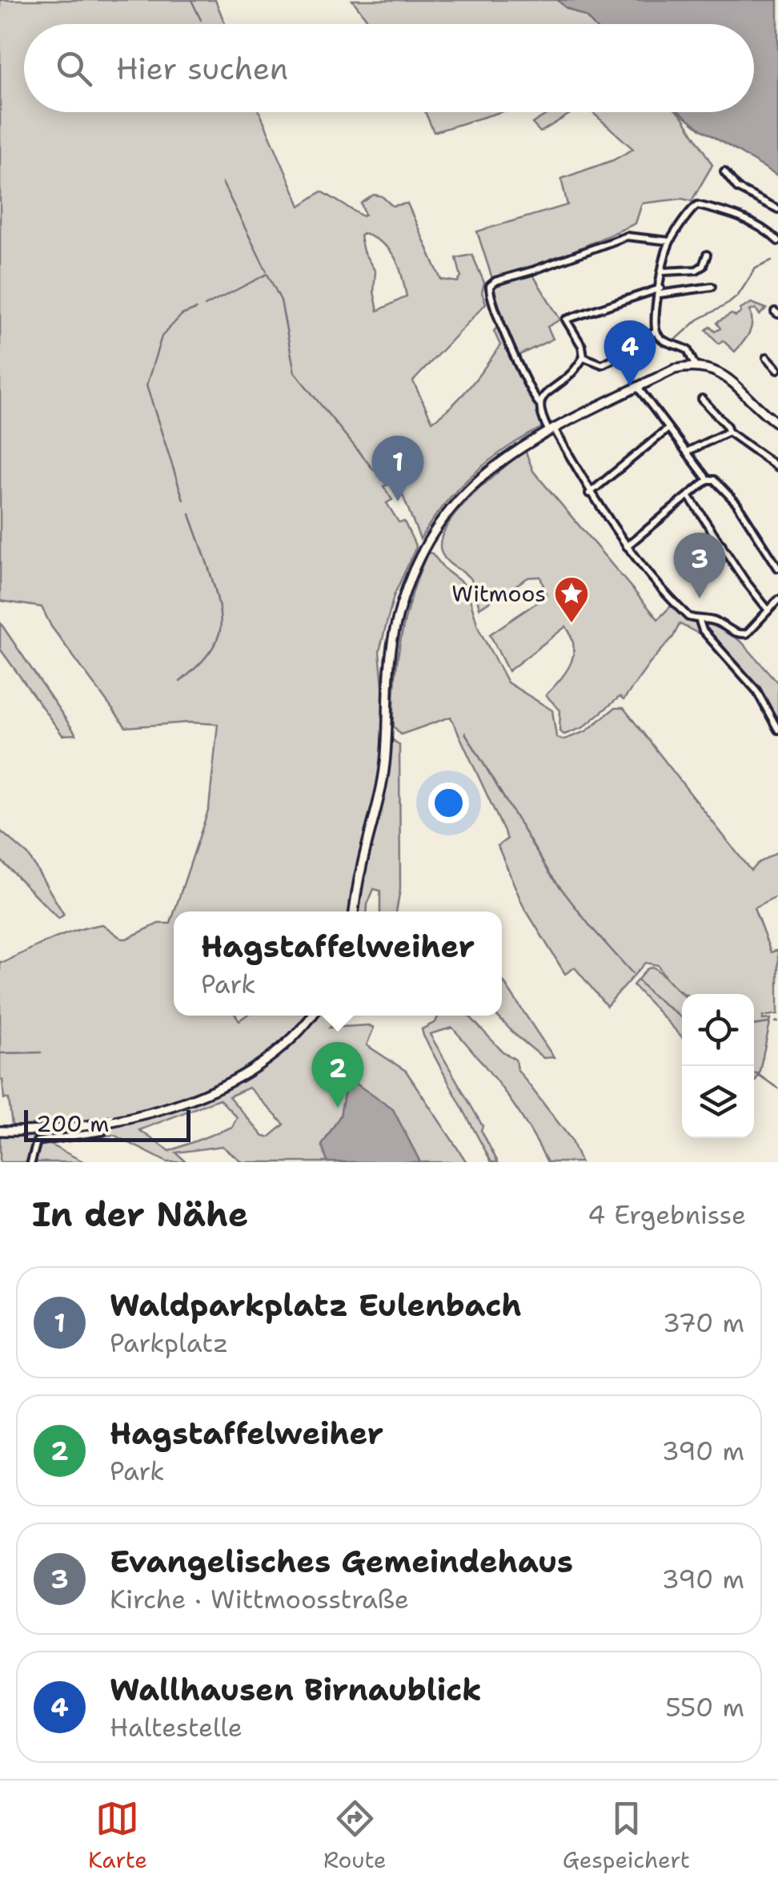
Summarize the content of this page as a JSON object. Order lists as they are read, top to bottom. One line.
{"places":{"place":["Witmoos"]},"scale_bar":"200 m","page":{"search":"Hier suchen","pins":["4","1","3","2"],"popup":["Hagstaffelweiher","Park"],"scale":"200 m","heading":["In der Nähe","4 Ergebnisse"],"list":[{"mark":"1","name":"Waldparkplatz Eulenbach","note":"Parkplatz","value":"370 m"},{"mark":"2","name":"Hagstaffelweiher","note":"Park","value":"390 m"},{"mark":"3","name":"Evangelisches Gemeindehaus","note":"Kirche · Wittmoosstraße","value":"390 m"},{"mark":"4","name":"Wallhausen Birnaublick","note":"Haltestelle","value":"550 m"}],"nav":["Karte","Route","Gespeichert"]}}
